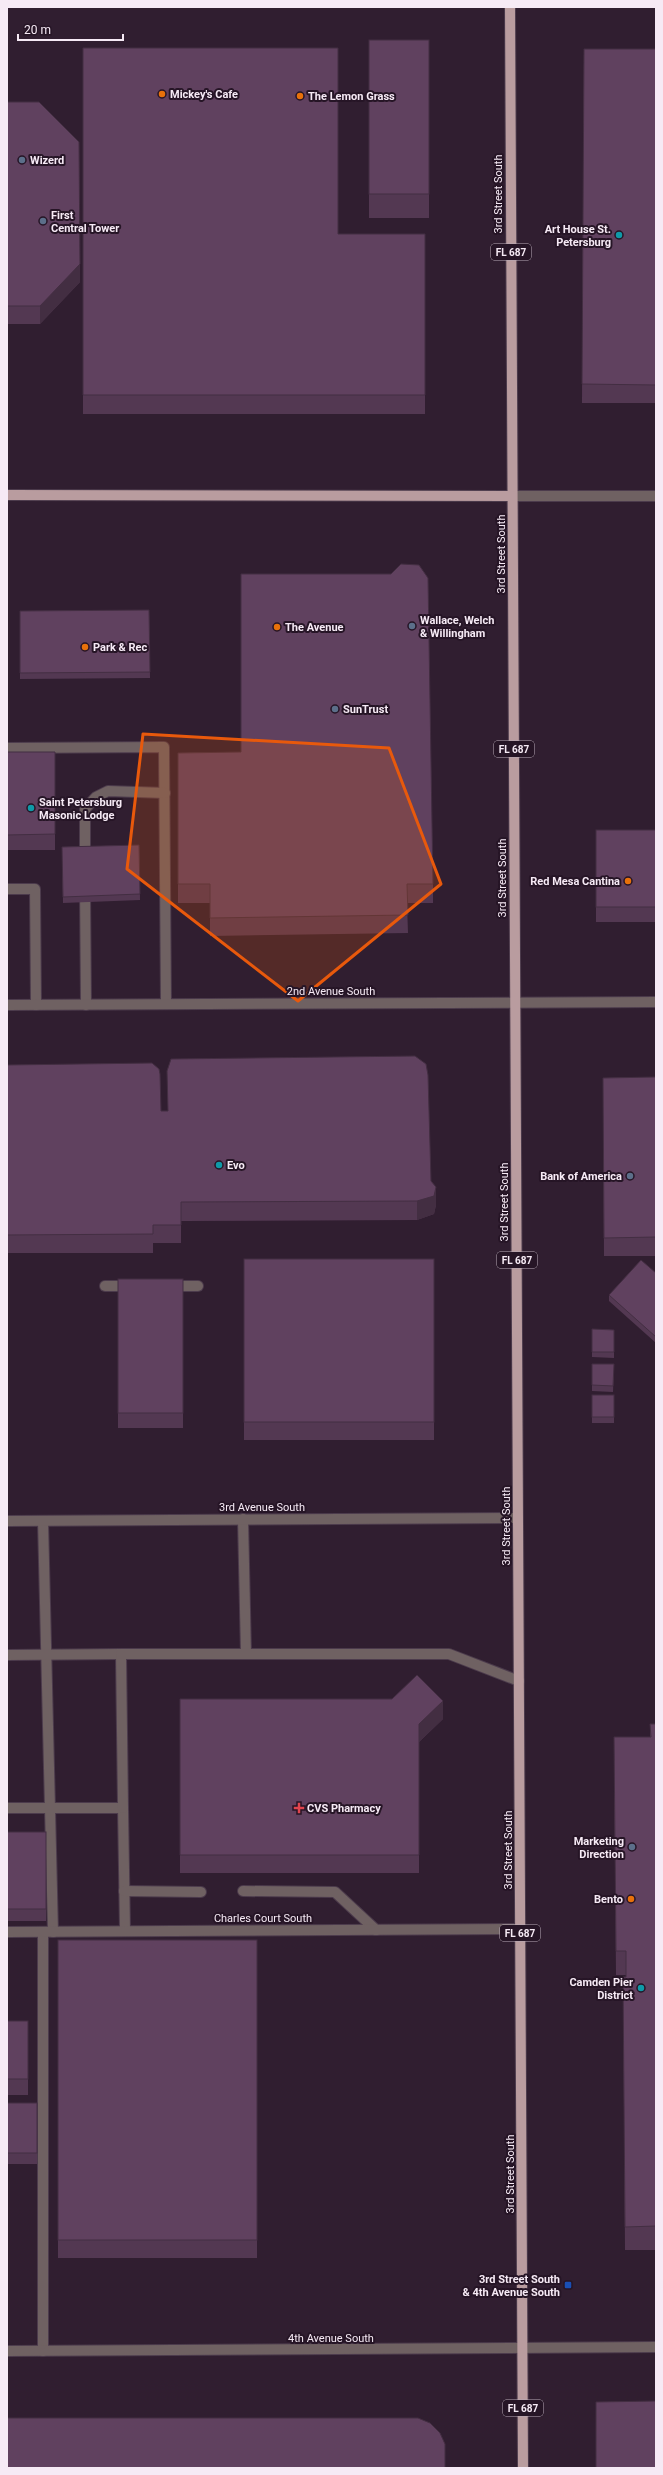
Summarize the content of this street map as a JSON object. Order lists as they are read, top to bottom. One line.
{"streets":{"main road":["3rd Street South","FL 687"],"street":["2nd Avenue South","3rd Avenue South","Charles Court South","4th Avenue South"]},"crossings":[["3rd Street South","2nd Avenue South"],["3rd Street South","3rd Avenue South"],["3rd Street South","Charles Court South"],["3rd Street South","4th Avenue South"]],"places":{"other":["Mickey's Cafe","The Lemon Grass","Wizerd","First Central Tower","Art House St. Petersburg","Wallace, Welch & Willingham","The Avenue","Park & Rec","SunTrust","Saint Petersburg Masonic Lodge","Red Mesa Cantina","Evo","Bank of America","Marketing Direction","Bento","Camden Pier District"],"health":["CVS Pharmacy"],"transit":["3rd Street South & 4th Avenue South"]},"scale_bar":"20 m"}
